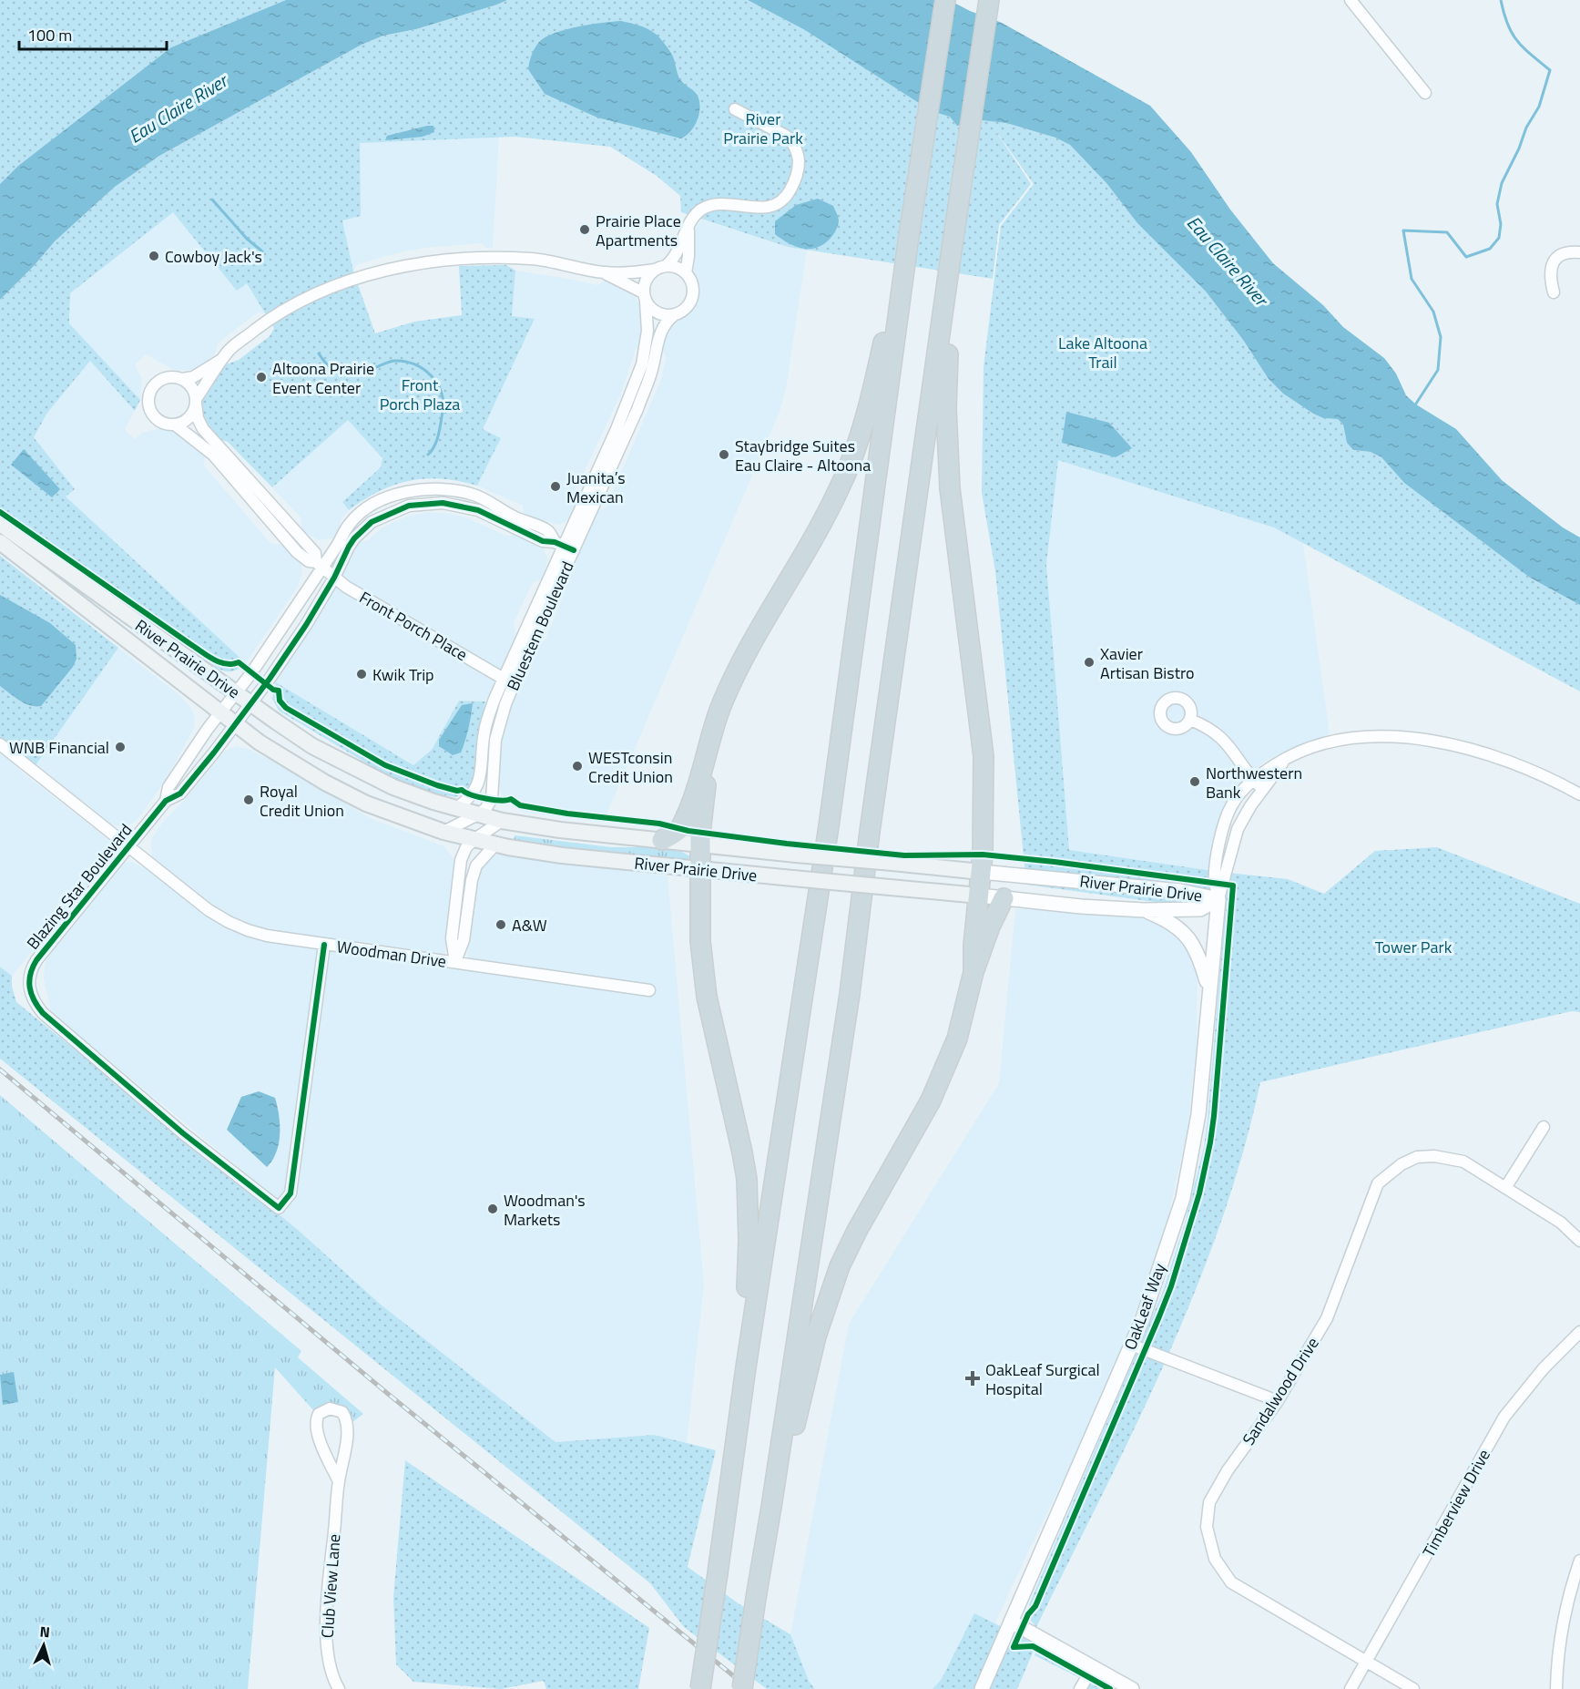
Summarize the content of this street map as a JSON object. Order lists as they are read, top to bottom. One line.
{"streets":{"main road":["River Prairie Drive"],"street":["Front Porch Place","Bluestem Boulevard","Blazing Star Boulevard","Woodman Drive","OakLeaf Way","Sandalwood Drive","Timberview Drive","Club View Lane"]},"crossings":[["Front Porch Place","Bluestem Boulevard"],["Front Porch Place","Blazing Star Boulevard"],["Bluestem Boulevard","River Prairie Drive"],["Bluestem Boulevard","Blazing Star Boulevard"],["River Prairie Drive","Blazing Star Boulevard"],["River Prairie Drive","OakLeaf Way"],["Blazing Star Boulevard","Woodman Drive"],["Sandalwood Drive","Timberview Drive"]],"water":["Eau Claire River"],"parks":["River Prairie Park","Lake Altoona Trail","Front Porch Plaza","Tower Park"],"places":{"other":["Prairie Place Apartments","Cowboy Jack's","Altoona Prairie Event Center","Staybridge Suites Eau Claire - Altoona","Juanita’s Mexican","Xavier Artisan Bistro","Kwik Trip","WNB Financial","WESTconsin Credit Union","Northwestern Bank","Royal Credit Union","A&W","Woodman's Markets"],"health":["OakLeaf Surgical Hospital"]},"scale_bar":"100 m","north":"top"}
